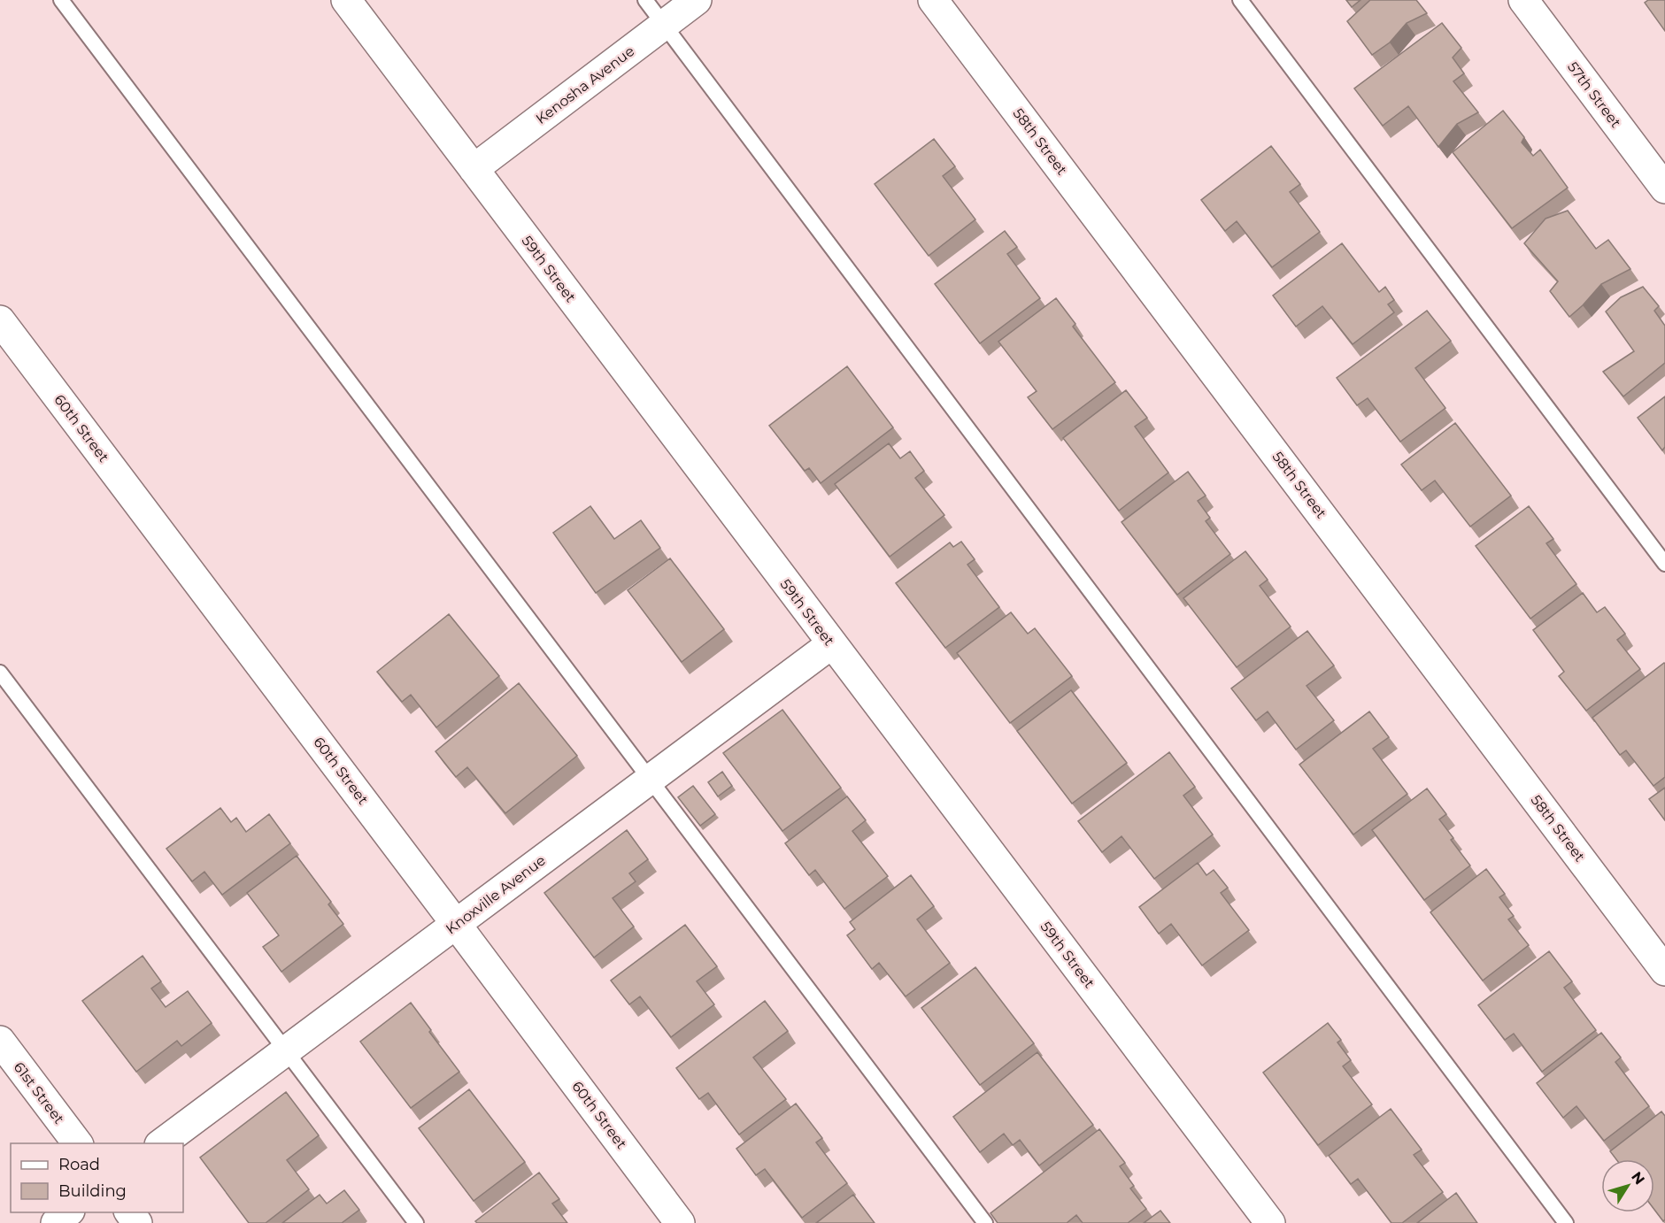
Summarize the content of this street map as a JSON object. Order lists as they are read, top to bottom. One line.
{"streets":{"street":["Kenosha Avenue","57th Street","58th Street","59th Street","60th Street","Knoxville Avenue","61st Street"]},"crossings":[["Kenosha Avenue","59th Street"],["59th Street","Knoxville Avenue"],["60th Street","Knoxville Avenue"]],"legend":["Road","Building"],"north":"top right"}
